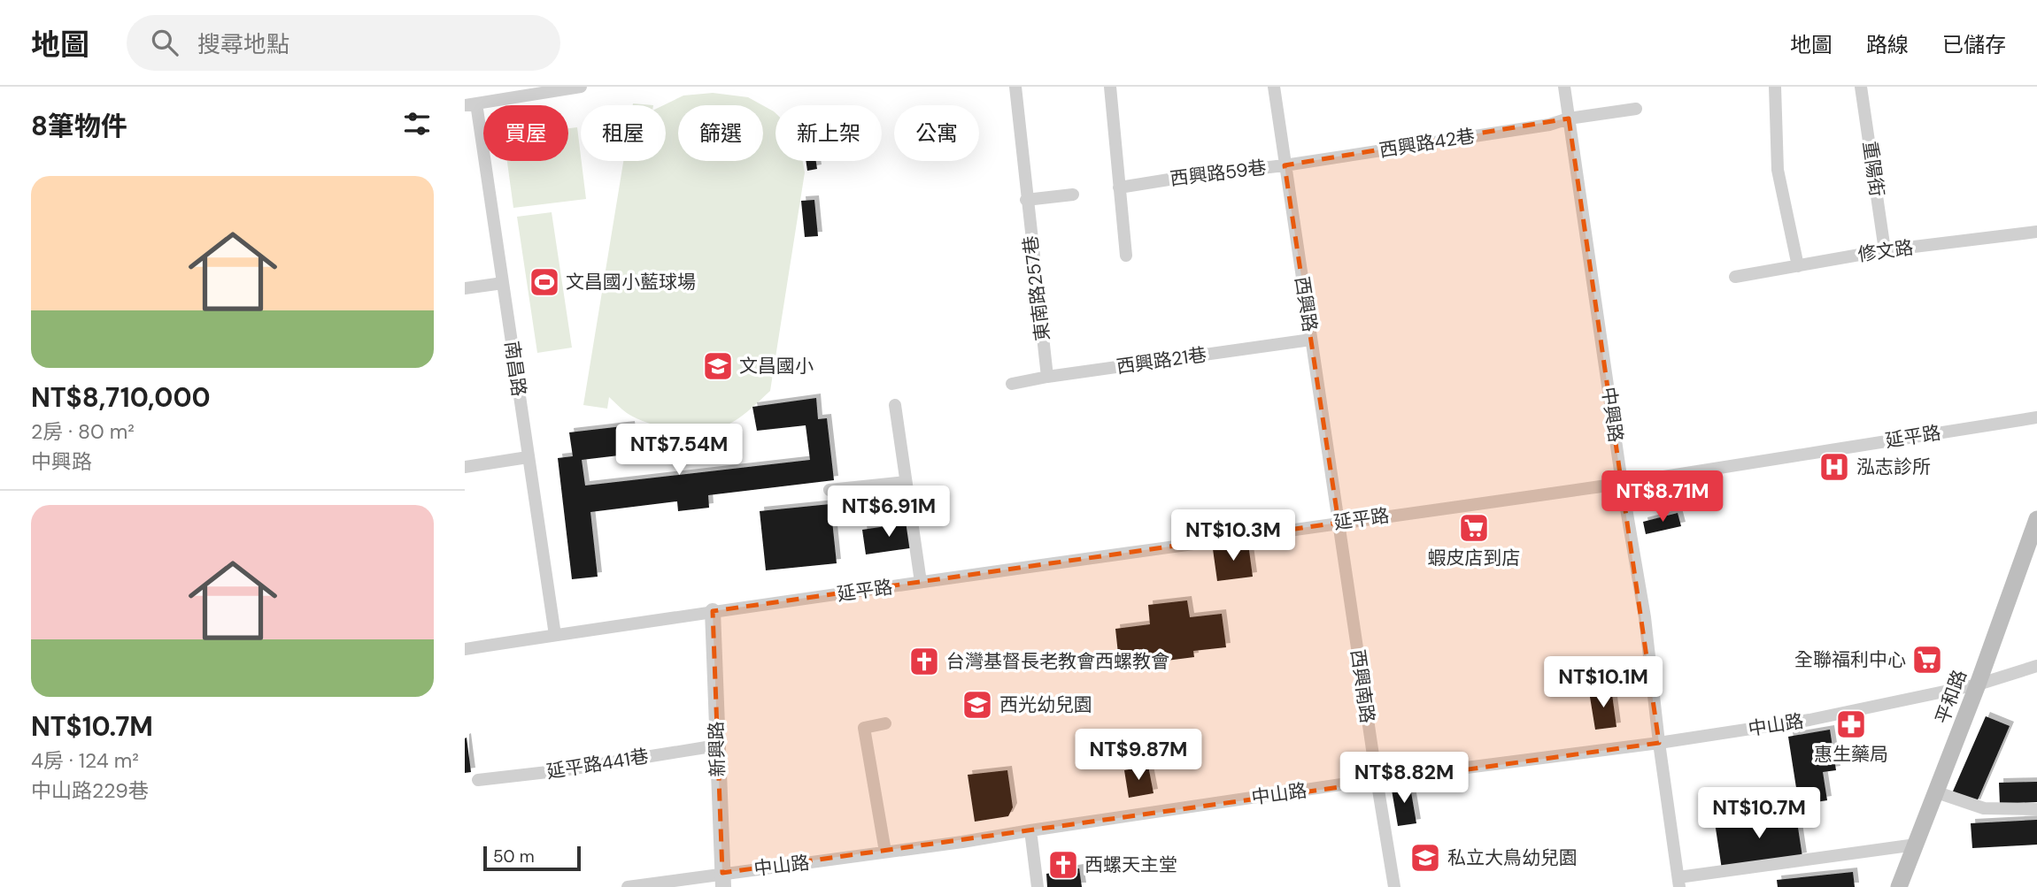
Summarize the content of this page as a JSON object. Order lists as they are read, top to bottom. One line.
{"streets":{"main road":["平和路"],"street":["西興路42巷","重陽街","西興路59巷","修文路","東南路257巷","西興路","西興路21巷","南昌路","中興路","延平路","西興南路","中山路","新興路","延平路441巷"]},"crossings":[["西興路42巷","西興路59巷"],["西興路42巷","西興路"],["西興路42巷","中興路"],["重陽街","修文路"],["西興路59巷","西興路"],["東南路257巷","西興路21巷"],["西興路","西興路21巷"],["西興路","延平路"],["西興路","西興南路"],["南昌路","延平路"],["中興路","延平路"],["中興路","中山路"],["延平路","西興南路"],["延平路","新興路"],["西興南路","中山路"],["平和路","中山路"],["中山路","新興路"],["新興路","延平路441巷"]],"places":{"sports":["文昌國小藍球場"],"school or university":["文昌國小","西光幼兒園","私立大鳥幼兒園"],"hospital":["泓志診所"],"supermarket":["蝦皮店到店","全聯福利中心"],"church":["台灣基督長老教會西螺教會","西螺天主堂"],"pharmacy":["惠生藥局"]},"scale_bar":"50 m","page":{"header":"地圖","search":"搜尋地點","nav":["地圖","路線","已儲存"],"heading":"8筆物件","chip":["買屋","租屋","篩選","新上架","公寓"],"list":[{"name":"NT$8,710,000","note":"2房 · 80 m² · 中興路"},{"name":"NT$10.7M","note":"4房 · 124 m² · 中山路229巷"}],"price":["NT$7.54M","NT$8.71M","NT$6.91M","NT$10.3M","NT$10.1M","NT$9.87M","NT$8.82M","NT$10.7M"],"scale":"50 m"}}
